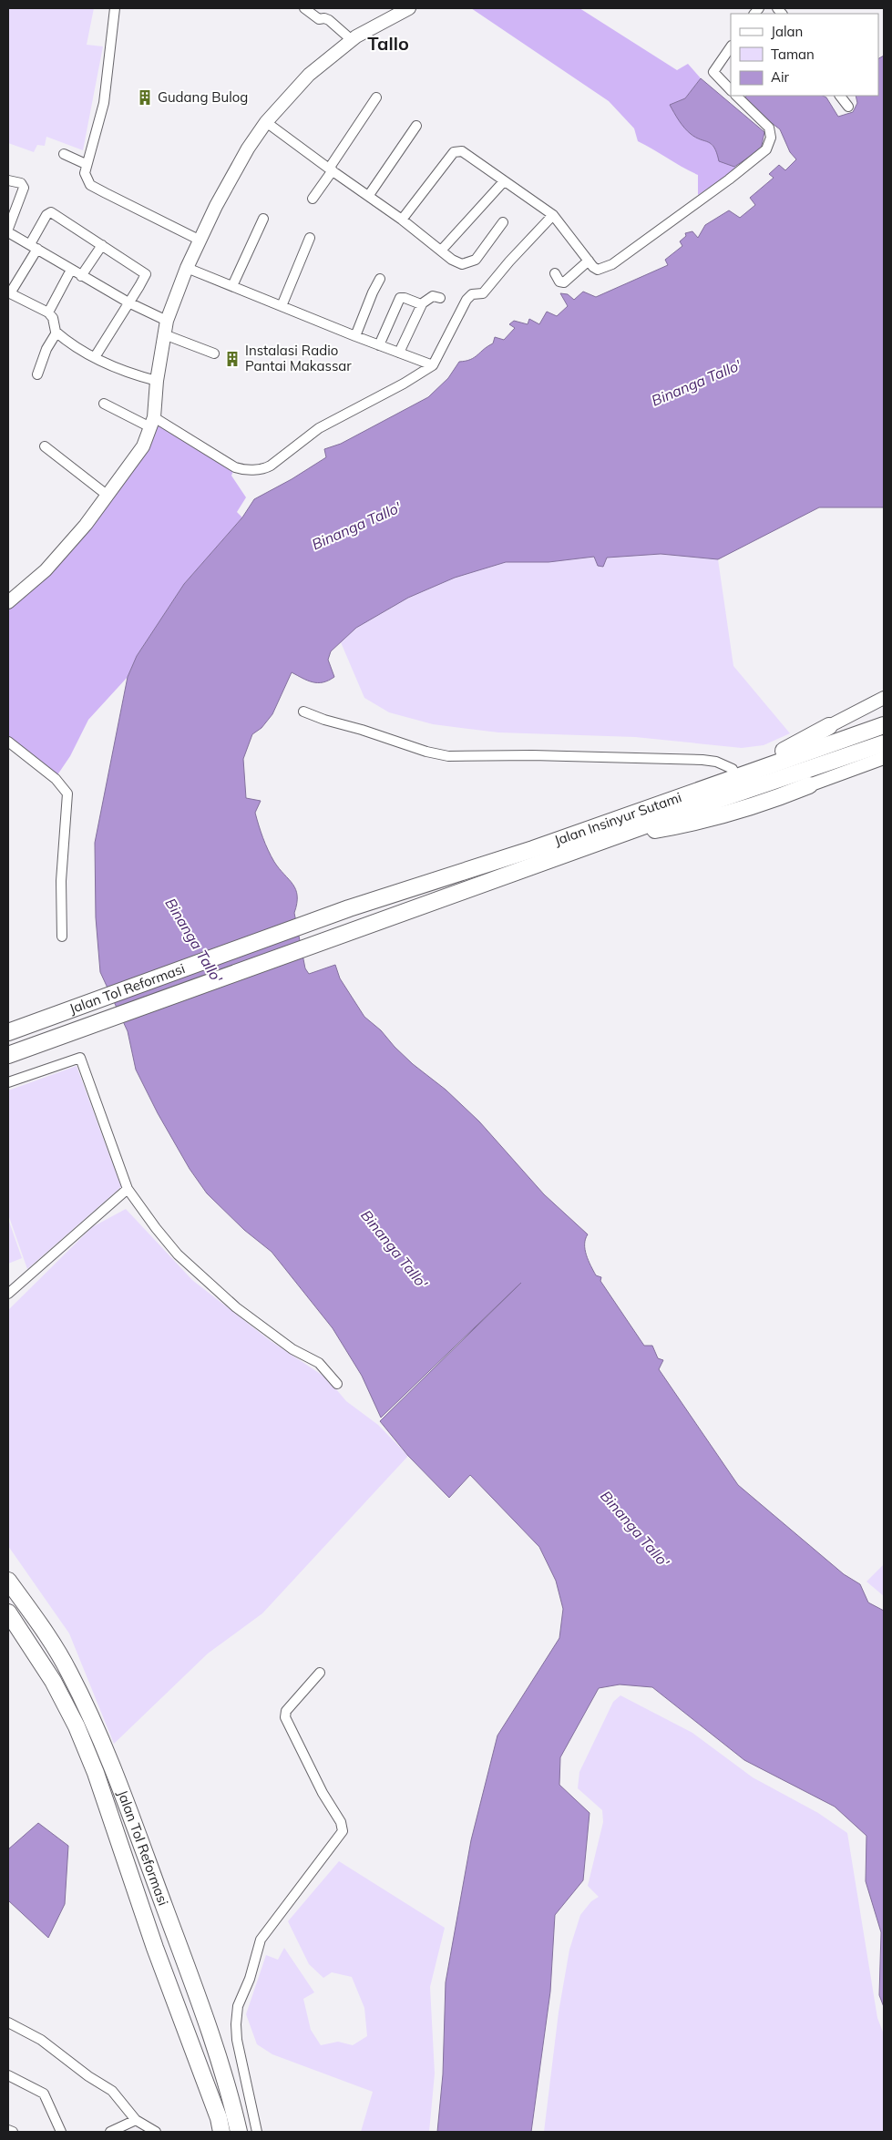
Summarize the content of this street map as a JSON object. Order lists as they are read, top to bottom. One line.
{"streets":{"highway":["Jalan Insinyur Sutami","Jalan Tol Reformasi"]},"crossings":[["Jalan Insinyur Sutami","Jalan Tol Reformasi"]],"districts":["Tallo"],"water":["Binanga Tallo'"],"places":{"building":["Gudang Bulog","Instalasi Radio Pantai Makassar"]},"legend":["Jalan","Taman","Air"]}
